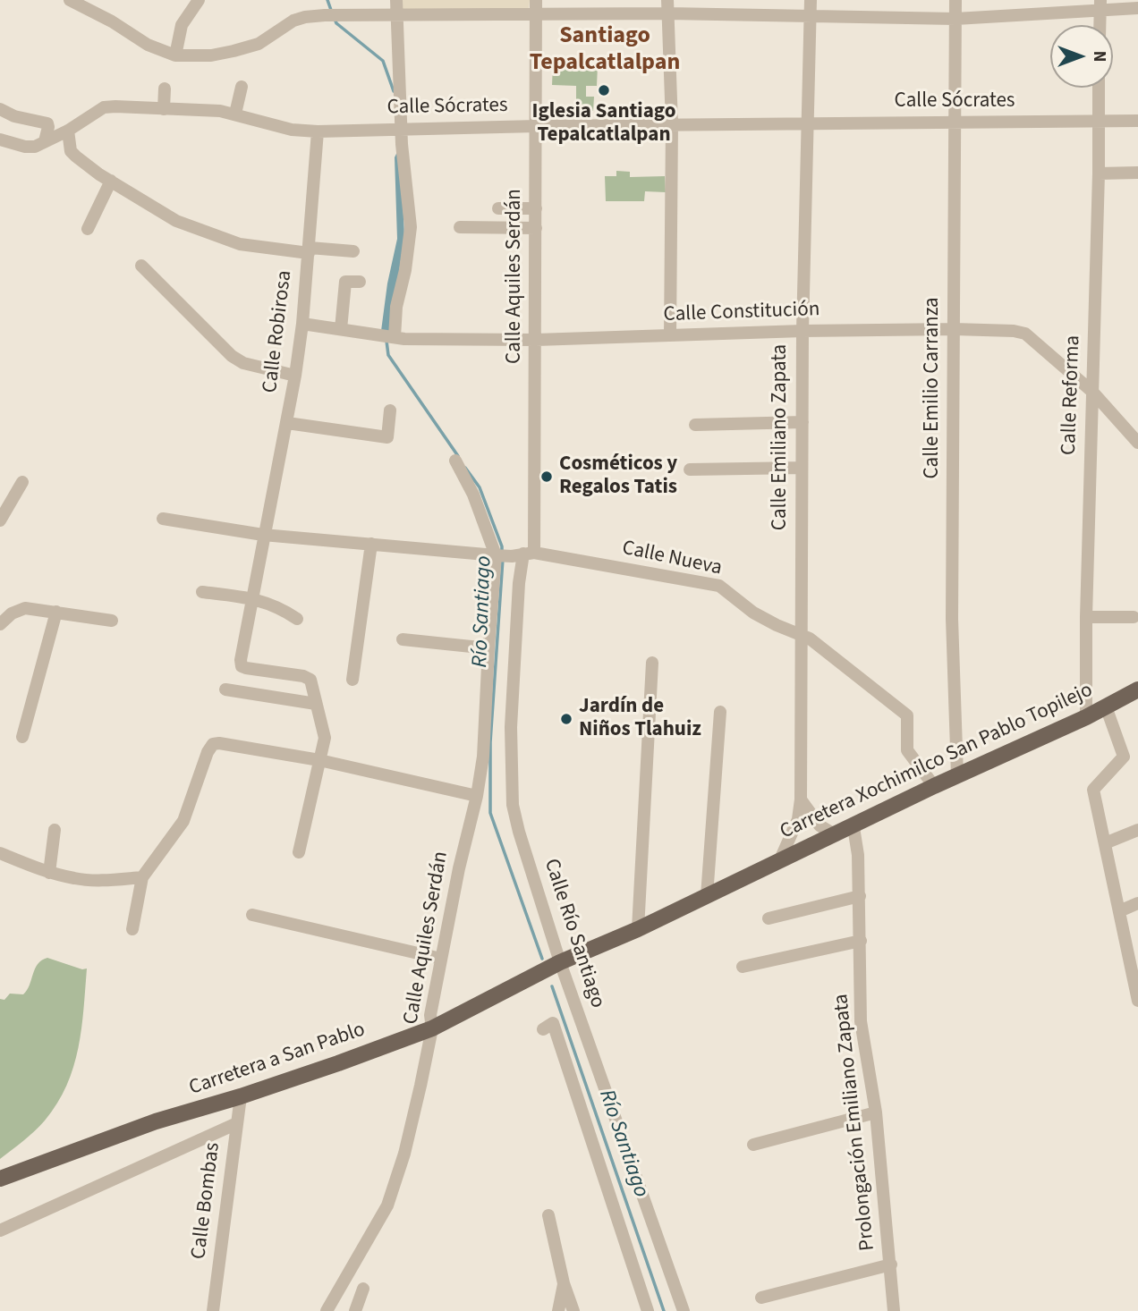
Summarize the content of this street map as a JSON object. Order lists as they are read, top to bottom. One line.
{"streets":{"main road":["Carretera Xochimilco San Pablo Topilejo","Carretera a San Pablo"],"street":["Calle Sócrates","Calle Aquiles Serdán","Calle Constitución","Calle Robirosa","Calle Emilio Carranza","Calle Reforma","Calle Emiliano Zapata","Calle Nueva","Calle Río Santiago","Prolongación Emiliano Zapata","Calle Bombas"]},"crossings":[["Calle Sócrates","Calle Aquiles Serdán"],["Calle Sócrates","Calle Robirosa"],["Calle Sócrates","Calle Emilio Carranza"],["Calle Sócrates","Calle Reforma"],["Calle Sócrates","Calle Emiliano Zapata"],["Calle Aquiles Serdán","Calle Constitución"],["Calle Aquiles Serdán","Calle Nueva"],["Calle Aquiles Serdán","Calle Río Santiago"],["Calle Aquiles Serdán","Carretera a San Pablo"],["Calle Constitución","Calle Robirosa"],["Calle Constitución","Calle Emilio Carranza"],["Calle Constitución","Calle Reforma"],["Calle Constitución","Calle Emiliano Zapata"],["Calle Robirosa","Calle Nueva"],["Calle Emilio Carranza","Carretera Xochimilco San Pablo Topilejo"],["Calle Reforma","Carretera Xochimilco San Pablo Topilejo"],["Calle Emiliano Zapata","Calle Nueva"],["Calle Emiliano Zapata","Carretera Xochimilco San Pablo Topilejo"],["Calle Nueva","Carretera Xochimilco San Pablo Topilejo"],["Calle Nueva","Calle Río Santiago"],["Carretera Xochimilco San Pablo Topilejo","Carretera a San Pablo"],["Carretera Xochimilco San Pablo Topilejo","Prolongación Emiliano Zapata"],["Calle Río Santiago","Carretera a San Pablo"],["Carretera a San Pablo","Calle Bombas"]],"districts":["Santiago Tepalcatlalpan"],"water":["Río Santiago"],"places":["Iglesia Santiago Tepalcatlalpan","Cosméticos y Regalos Tatis","Jardín de Niños Tlahuiz"],"north":"right"}
